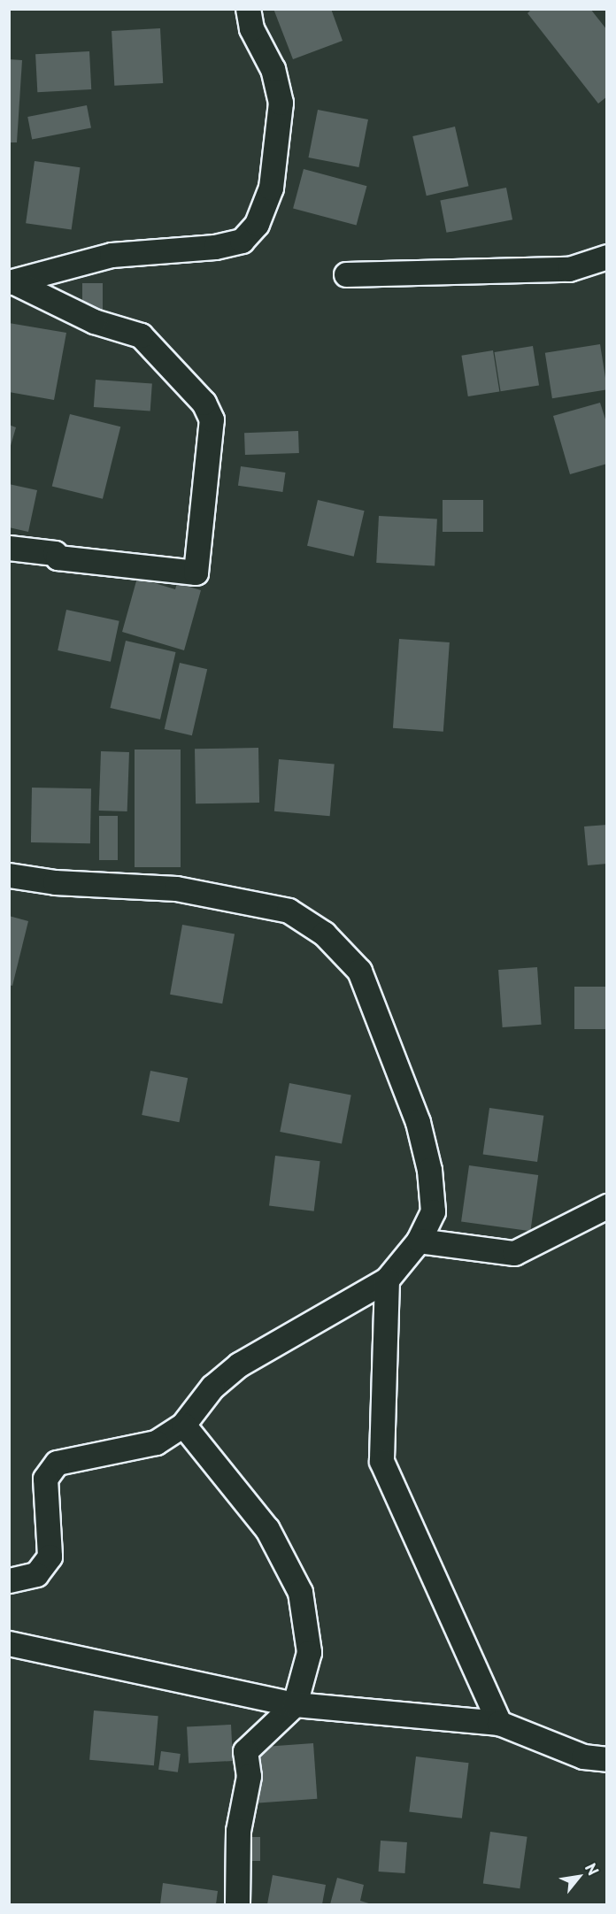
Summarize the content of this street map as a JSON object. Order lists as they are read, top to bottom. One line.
{"north":"top right"}
